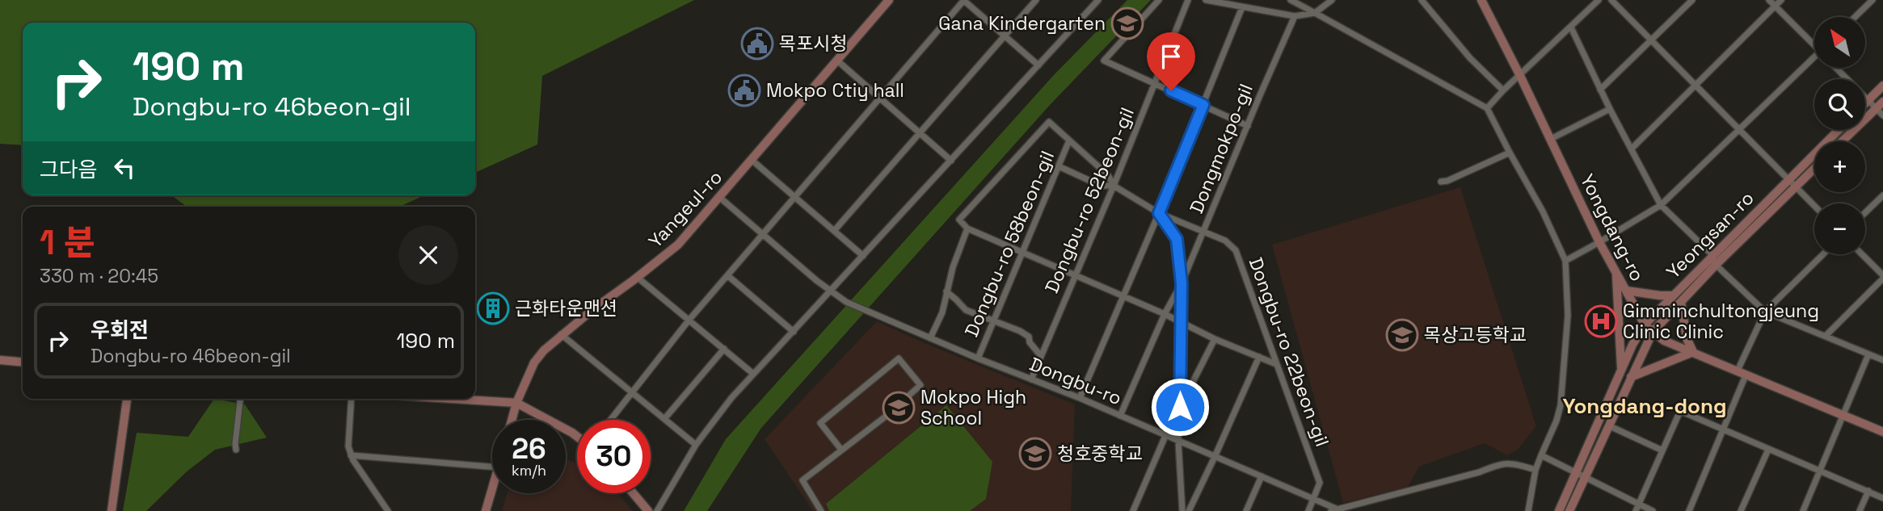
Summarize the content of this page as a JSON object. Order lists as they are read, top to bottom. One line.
{"streets":{"street":["Dongmokpo-gil","Dongbu-ro 52beon-gil","Yangeul-ro","Yongdang-ro","Yeongsan-ro","Dongbu-ro 58beon-gil","Dongbu-ro 22beon-gil","Dongbu-ro"]},"crossings":[["Dongmokpo-gil","Dongbu-ro 22beon-gil"],["Dongmokpo-gil","Dongbu-ro"],["Dongbu-ro 52beon-gil","Dongbu-ro 22beon-gil"],["Dongbu-ro 52beon-gil","Dongbu-ro"],["Yangeul-ro","Dongbu-ro"],["Yongdang-ro","Yeongsan-ro"],["Dongbu-ro 58beon-gil","Dongbu-ro"],["Dongbu-ro 22beon-gil","Dongbu-ro"]],"districts":["Yongdang-dong"],"places":{"school or university":["Gana Kindergarten","목상고등학교","Mokpo High School","청호중학교"],"public building":["목포시청","Mokpo Ctiy hall"],"building":["근화타운맨션"],"hospital":["Gimminchultongjeung Clinic Clinic"]},"north":"top left","page":{"map_buttons":["+","−"],"turn":["190 m","Dongbu-ro 46beon-gil"],"then":"그다음","heading":["1 분","330 m · 20:45"],"list":[{"name":"우회전","note":"Dongbu-ro 46beon-gil","value":"190 m"}],"speed":"26 km/h","limit":"30"}}
